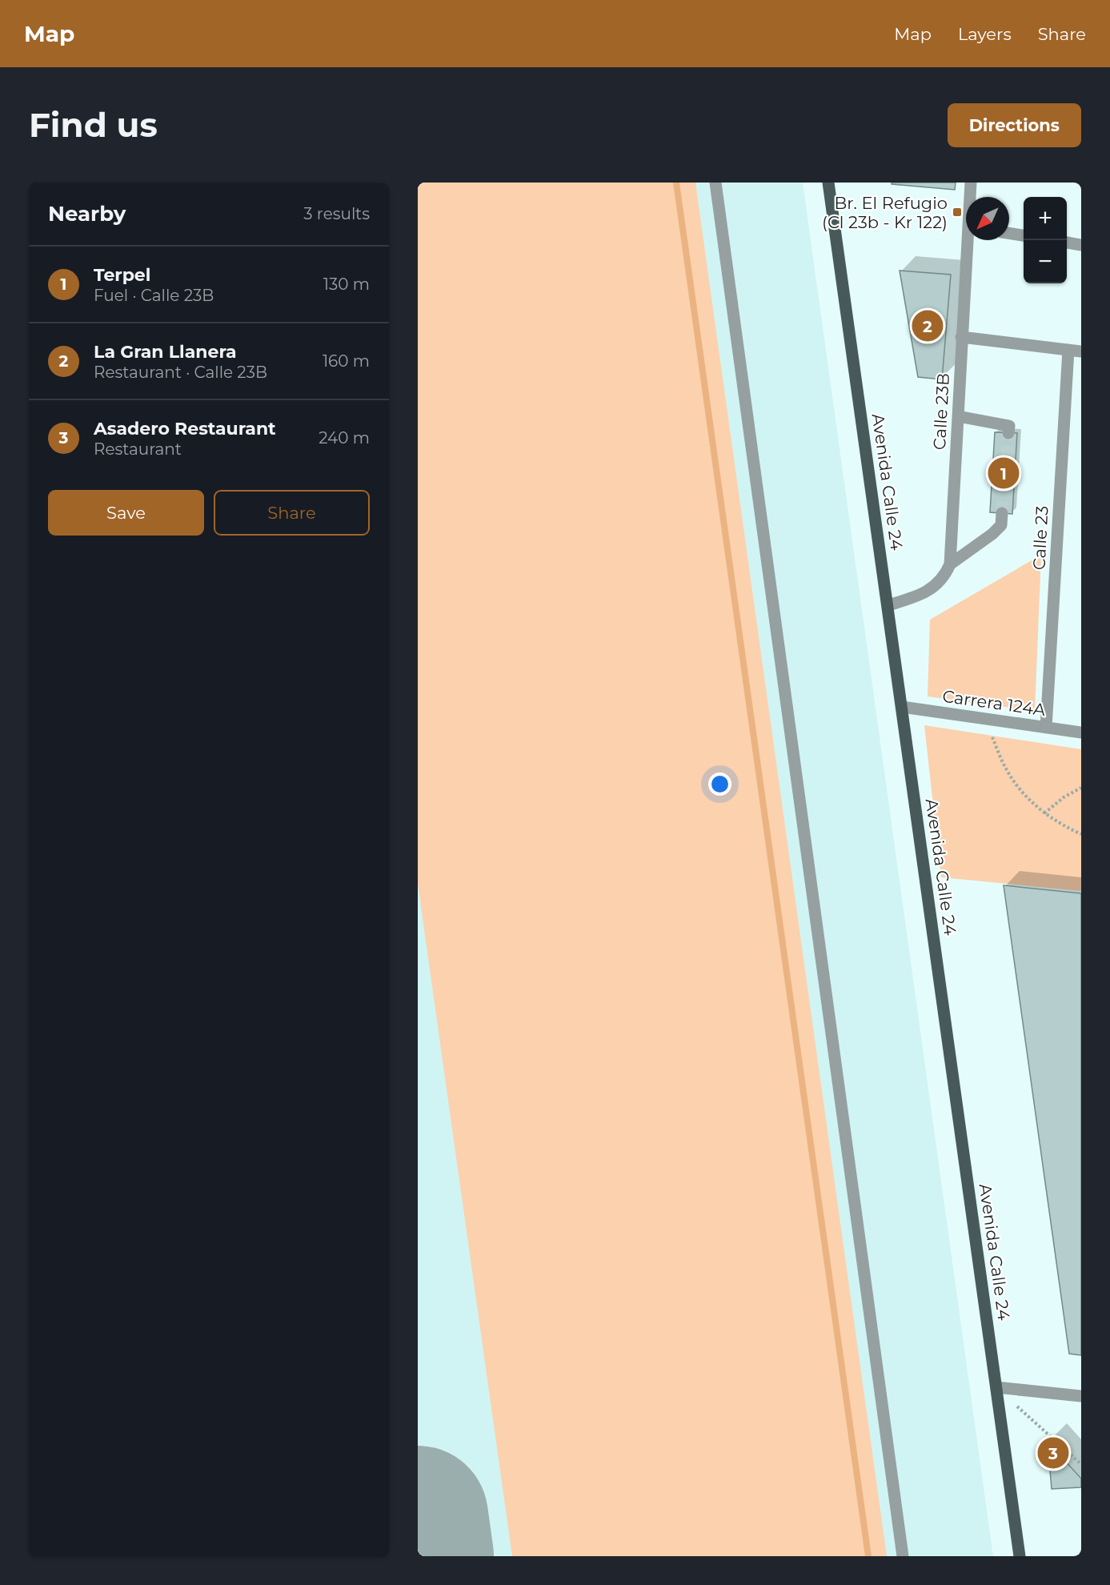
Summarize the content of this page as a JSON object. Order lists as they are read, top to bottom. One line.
{"streets":{"main road":["Avenida Calle 24"],"street":["Calle 23B","Calle 23","Carrera 124A"]},"crossings":[["Calle 23B","Avenida Calle 24"],["Avenida Calle 24","Carrera 124A"],["Calle 23","Carrera 124A"]],"places":{"transit":["Br. El Refugio (Cl 23b - Kr 122)"]},"north":"bottom left","page":{"header":"Map","nav":["Map","Layers","Share"],"buttons":["Directions",["Save","Share"]],"title":"Find us","heading":["Nearby","3 results"],"map_buttons":["+","−"],"list":[{"mark":"1","name":"Terpel","note":"Fuel · Calle 23B","value":"130 m"},{"mark":"2","name":"La Gran Llanera","note":"Restaurant · Calle 23B","value":"160 m"},{"mark":"3","name":"Asadero Restaurant","note":"Restaurant","value":"240 m"}],"pins":["2","1","3"]}}
